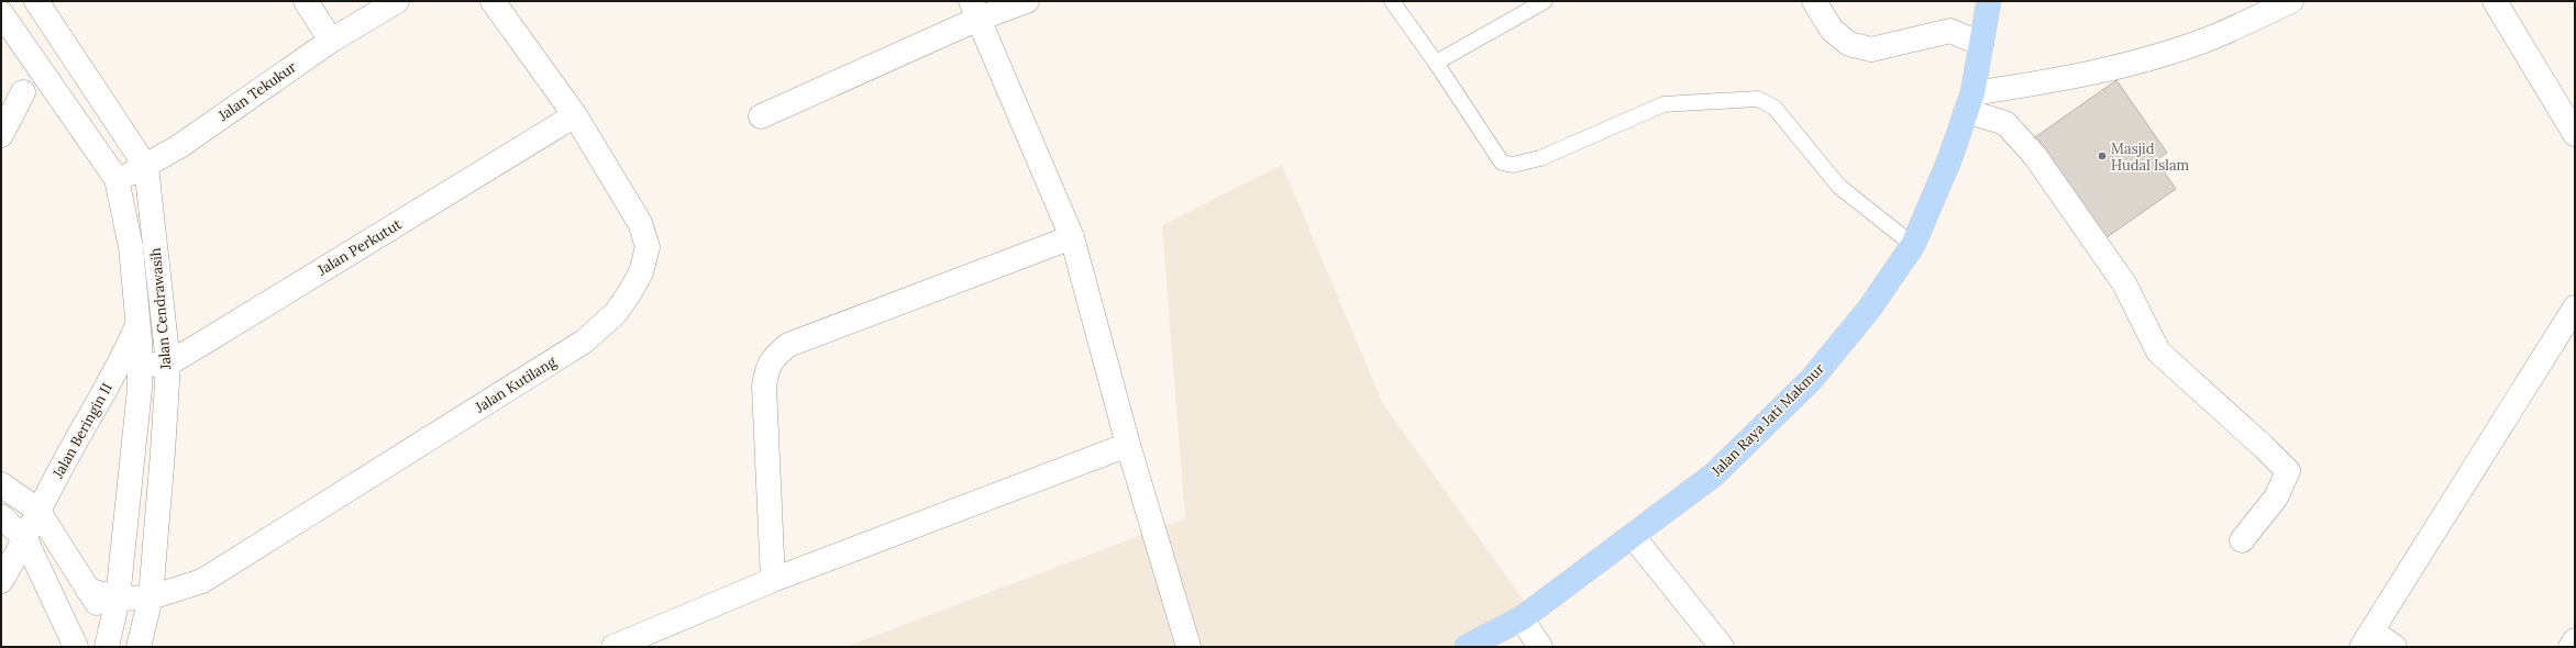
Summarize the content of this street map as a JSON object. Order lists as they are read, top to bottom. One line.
{"streets":{"main road":["Jalan Raya Jati Makmur"],"street":["Jalan Tekukur","Jalan Perkutut","Jalan Cendrawasih","Jalan Kutilang","Jalan Beringin II"]},"crossings":[["Jalan Tekukur","Jalan Cendrawasih"],["Jalan Perkutut","Jalan Cendrawasih"],["Jalan Perkutut","Jalan Kutilang"],["Jalan Cendrawasih","Jalan Kutilang"],["Jalan Cendrawasih","Jalan Beringin II"]],"places":["Masjid Hudal Islam"]}
